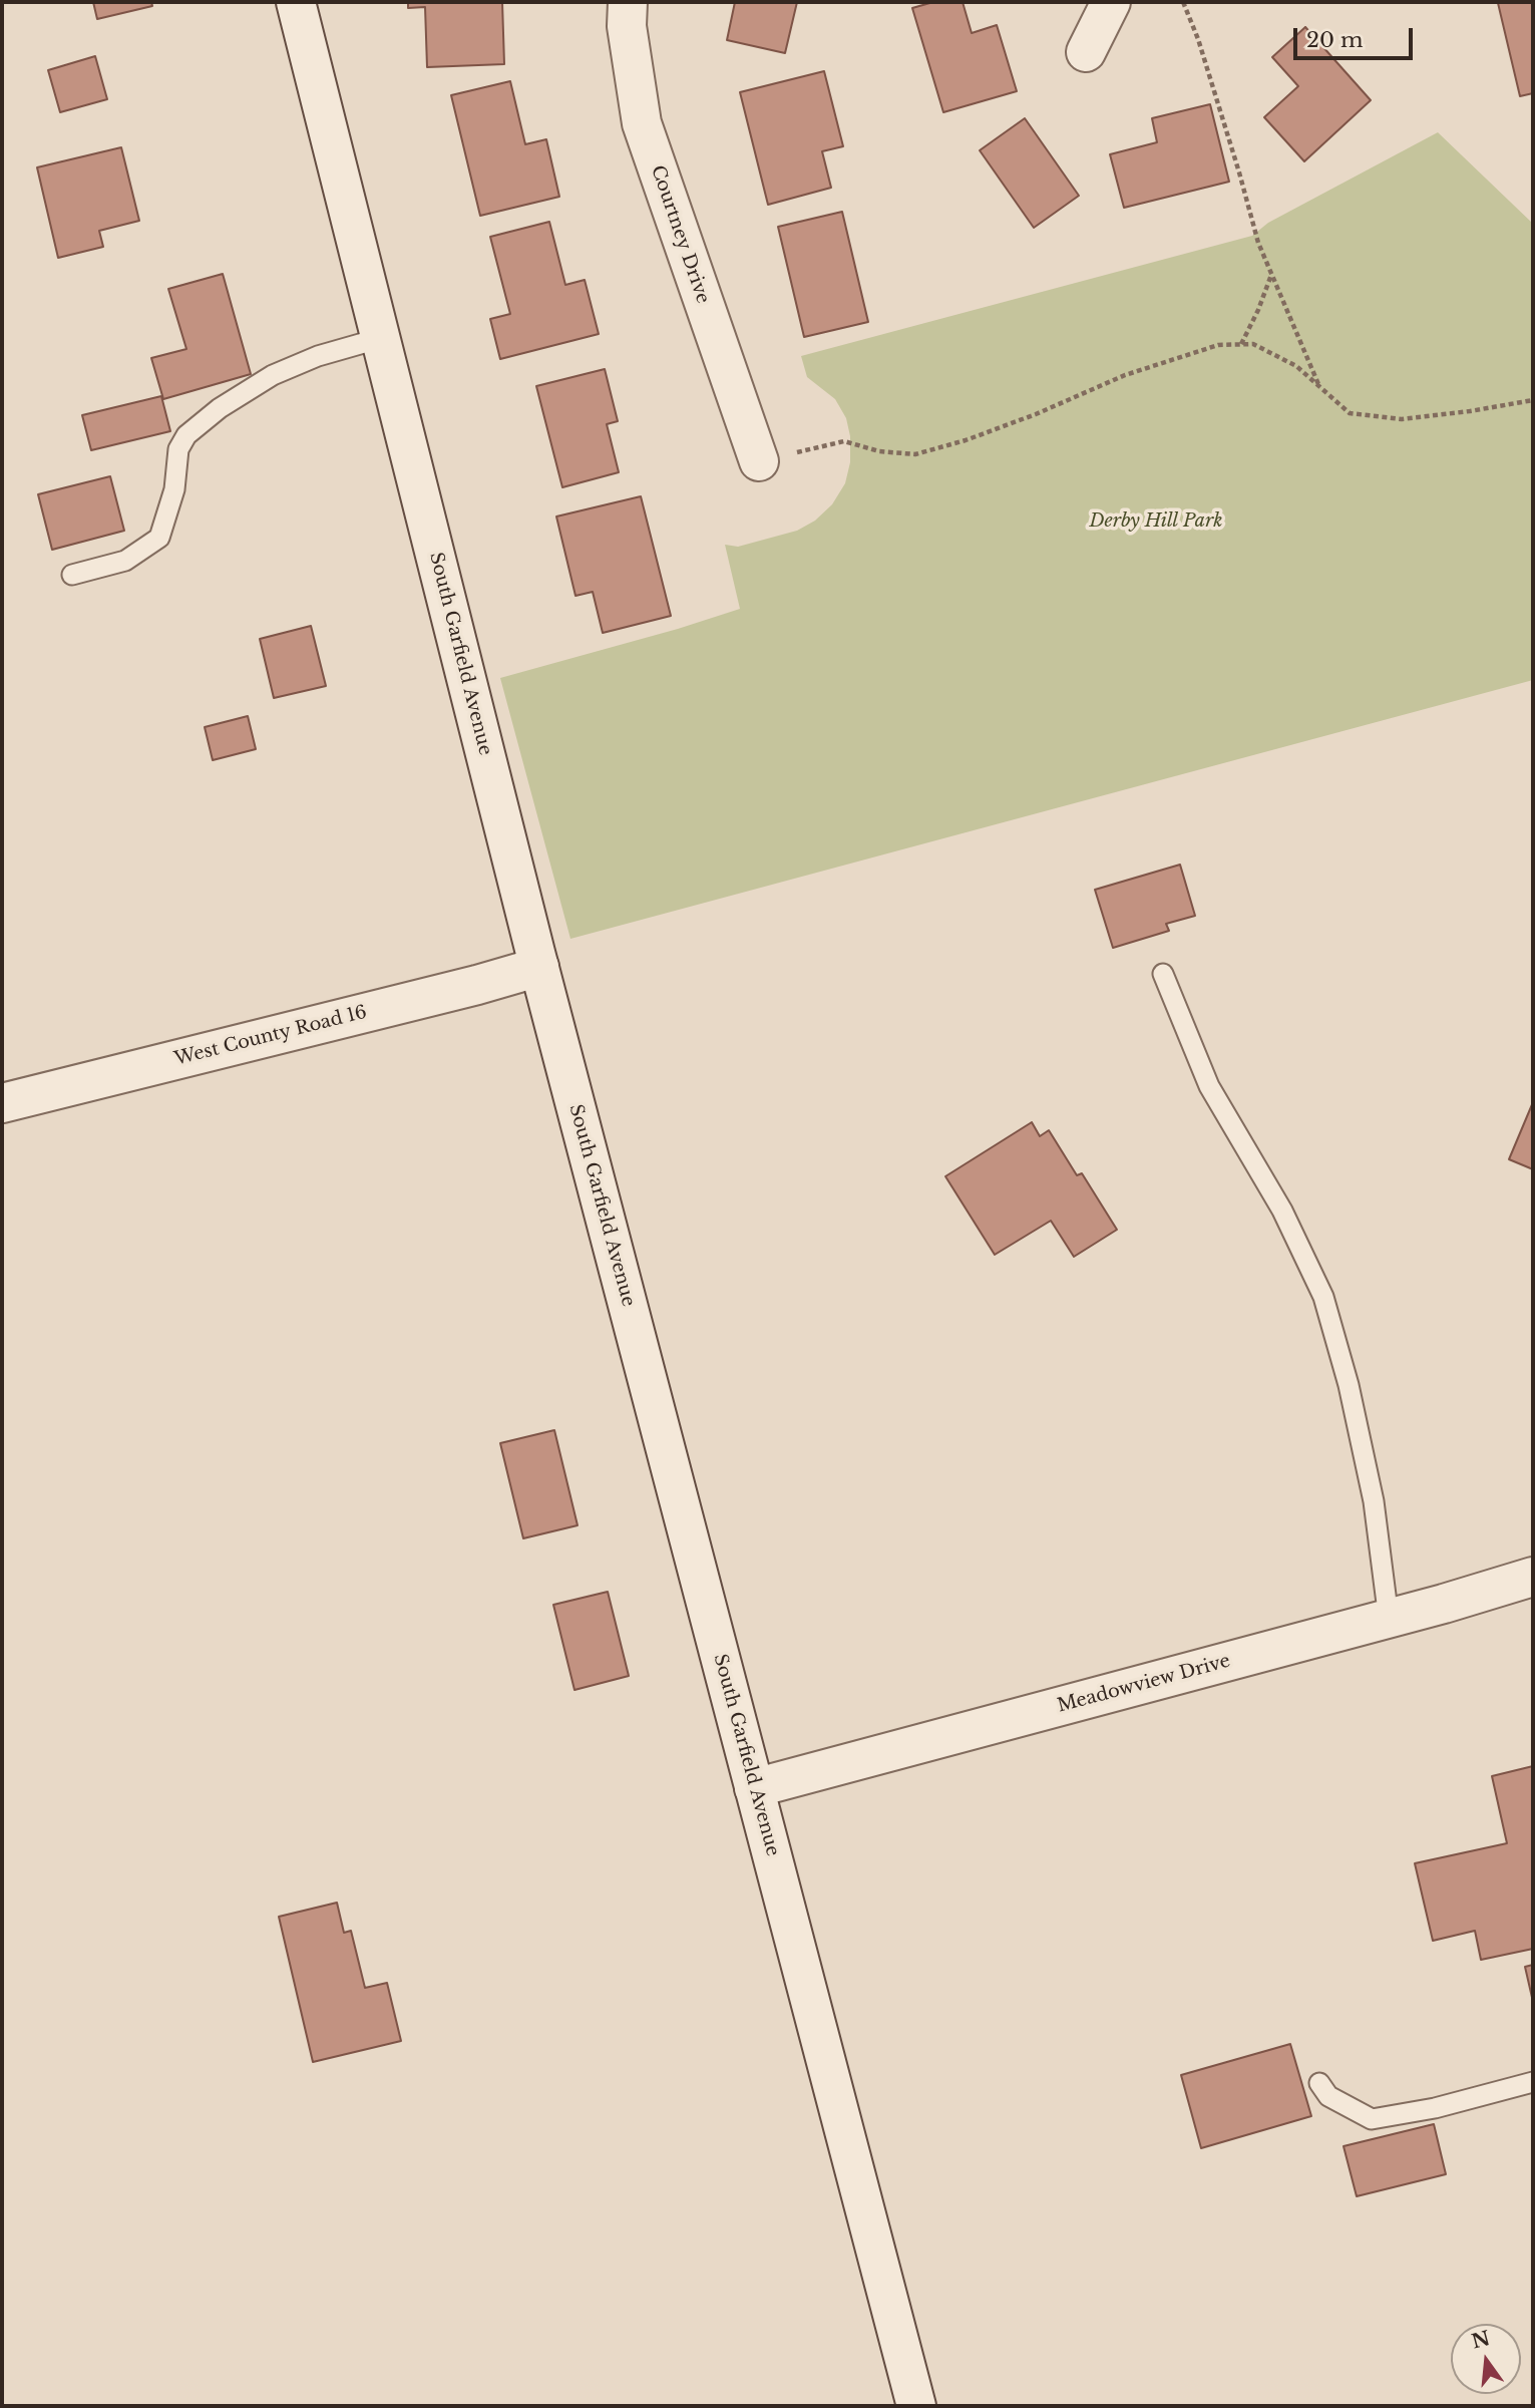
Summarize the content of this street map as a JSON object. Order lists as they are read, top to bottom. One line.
{"streets":{"street":["Courtney Drive","South Garfield Avenue","West County Road 16","Meadowview Drive"]},"crossings":[["South Garfield Avenue","West County Road 16"],["South Garfield Avenue","Meadowview Drive"]],"parks":["Derby Hill Park"],"scale_bar":"20 m","north":"top"}
